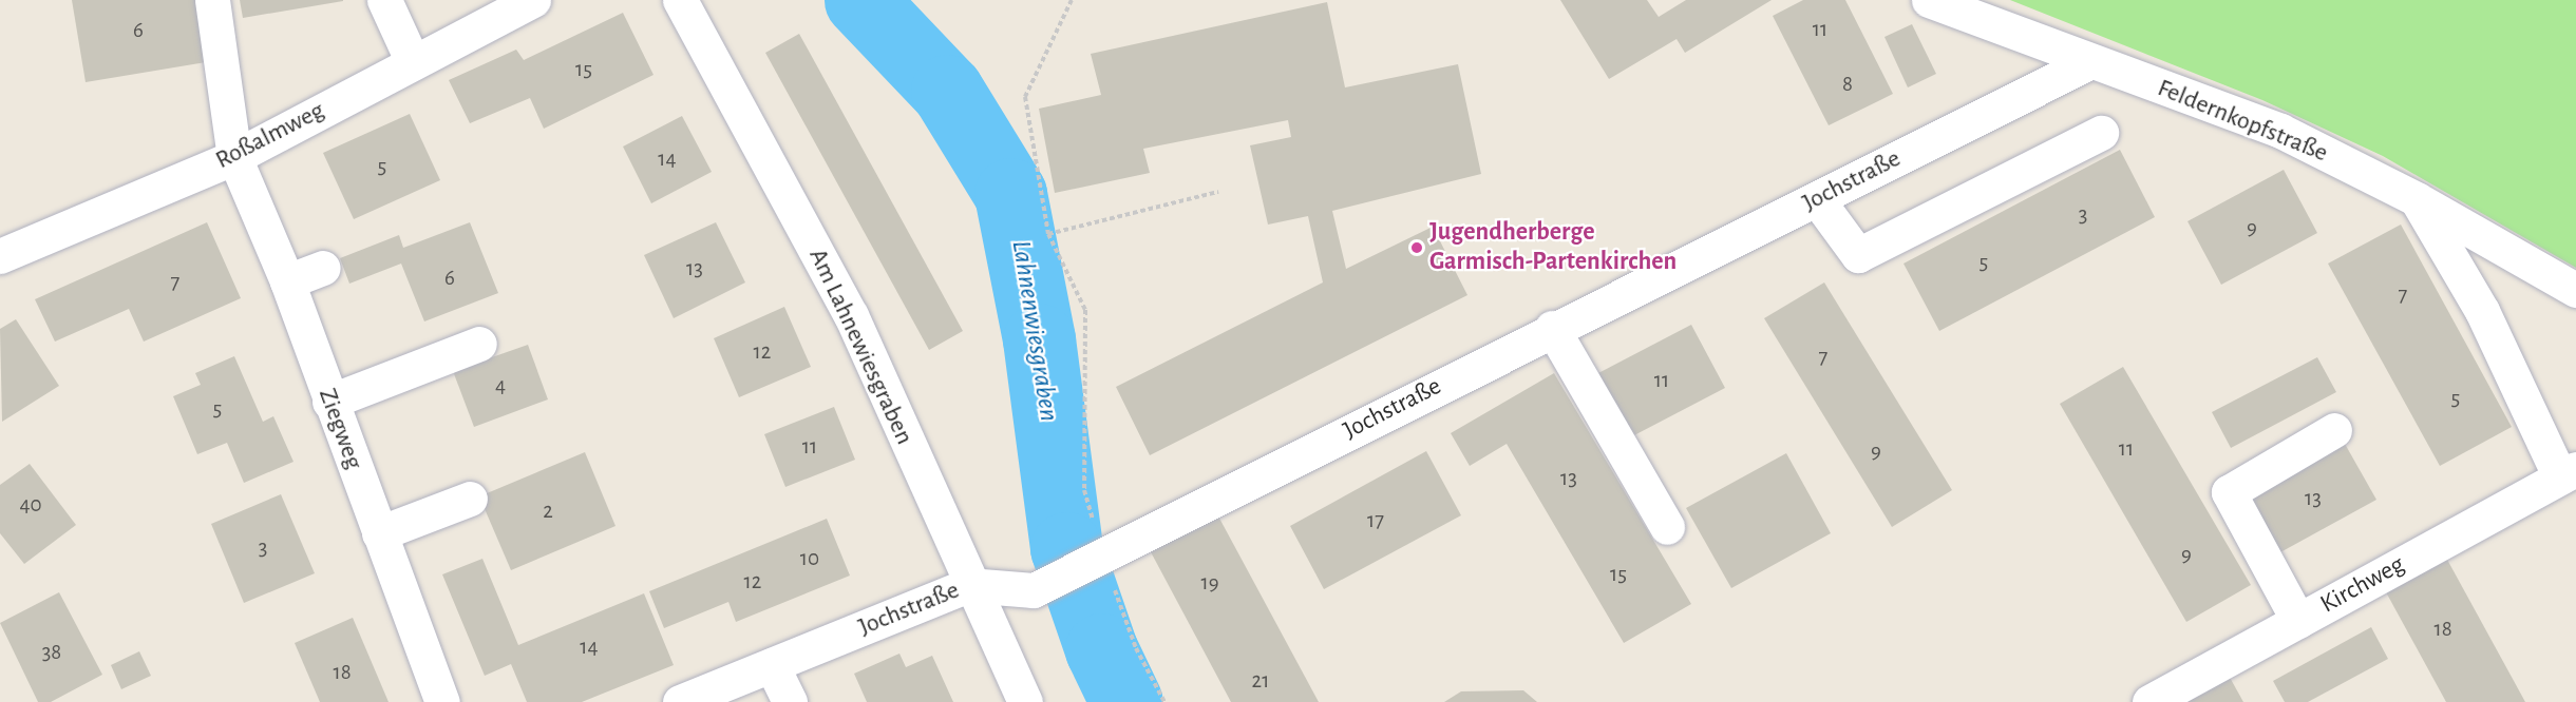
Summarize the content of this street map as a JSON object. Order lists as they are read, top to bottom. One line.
{"streets":{"street":["Feldernkopfstraße","Roßalmweg","Jochstraße","Am Lahnewiesgraben","Ziegweg","Kirchweg"]},"crossings":[["Feldernkopfstraße","Jochstraße"],["Roßalmweg","Ziegweg"],["Jochstraße","Am Lahnewiesgraben"]],"water":["Lahnenwiesgraben"],"places":["Jugendherberge Garmisch-Partenkirchen"],"house_numbers":["11","6","15","8","14","5","3","9","5","13","6","7","7","12","7","11","4","5","5","11","11","9","13","13","40","2","17","3","9","10","15","12","19","18","14","38","18","21"]}
